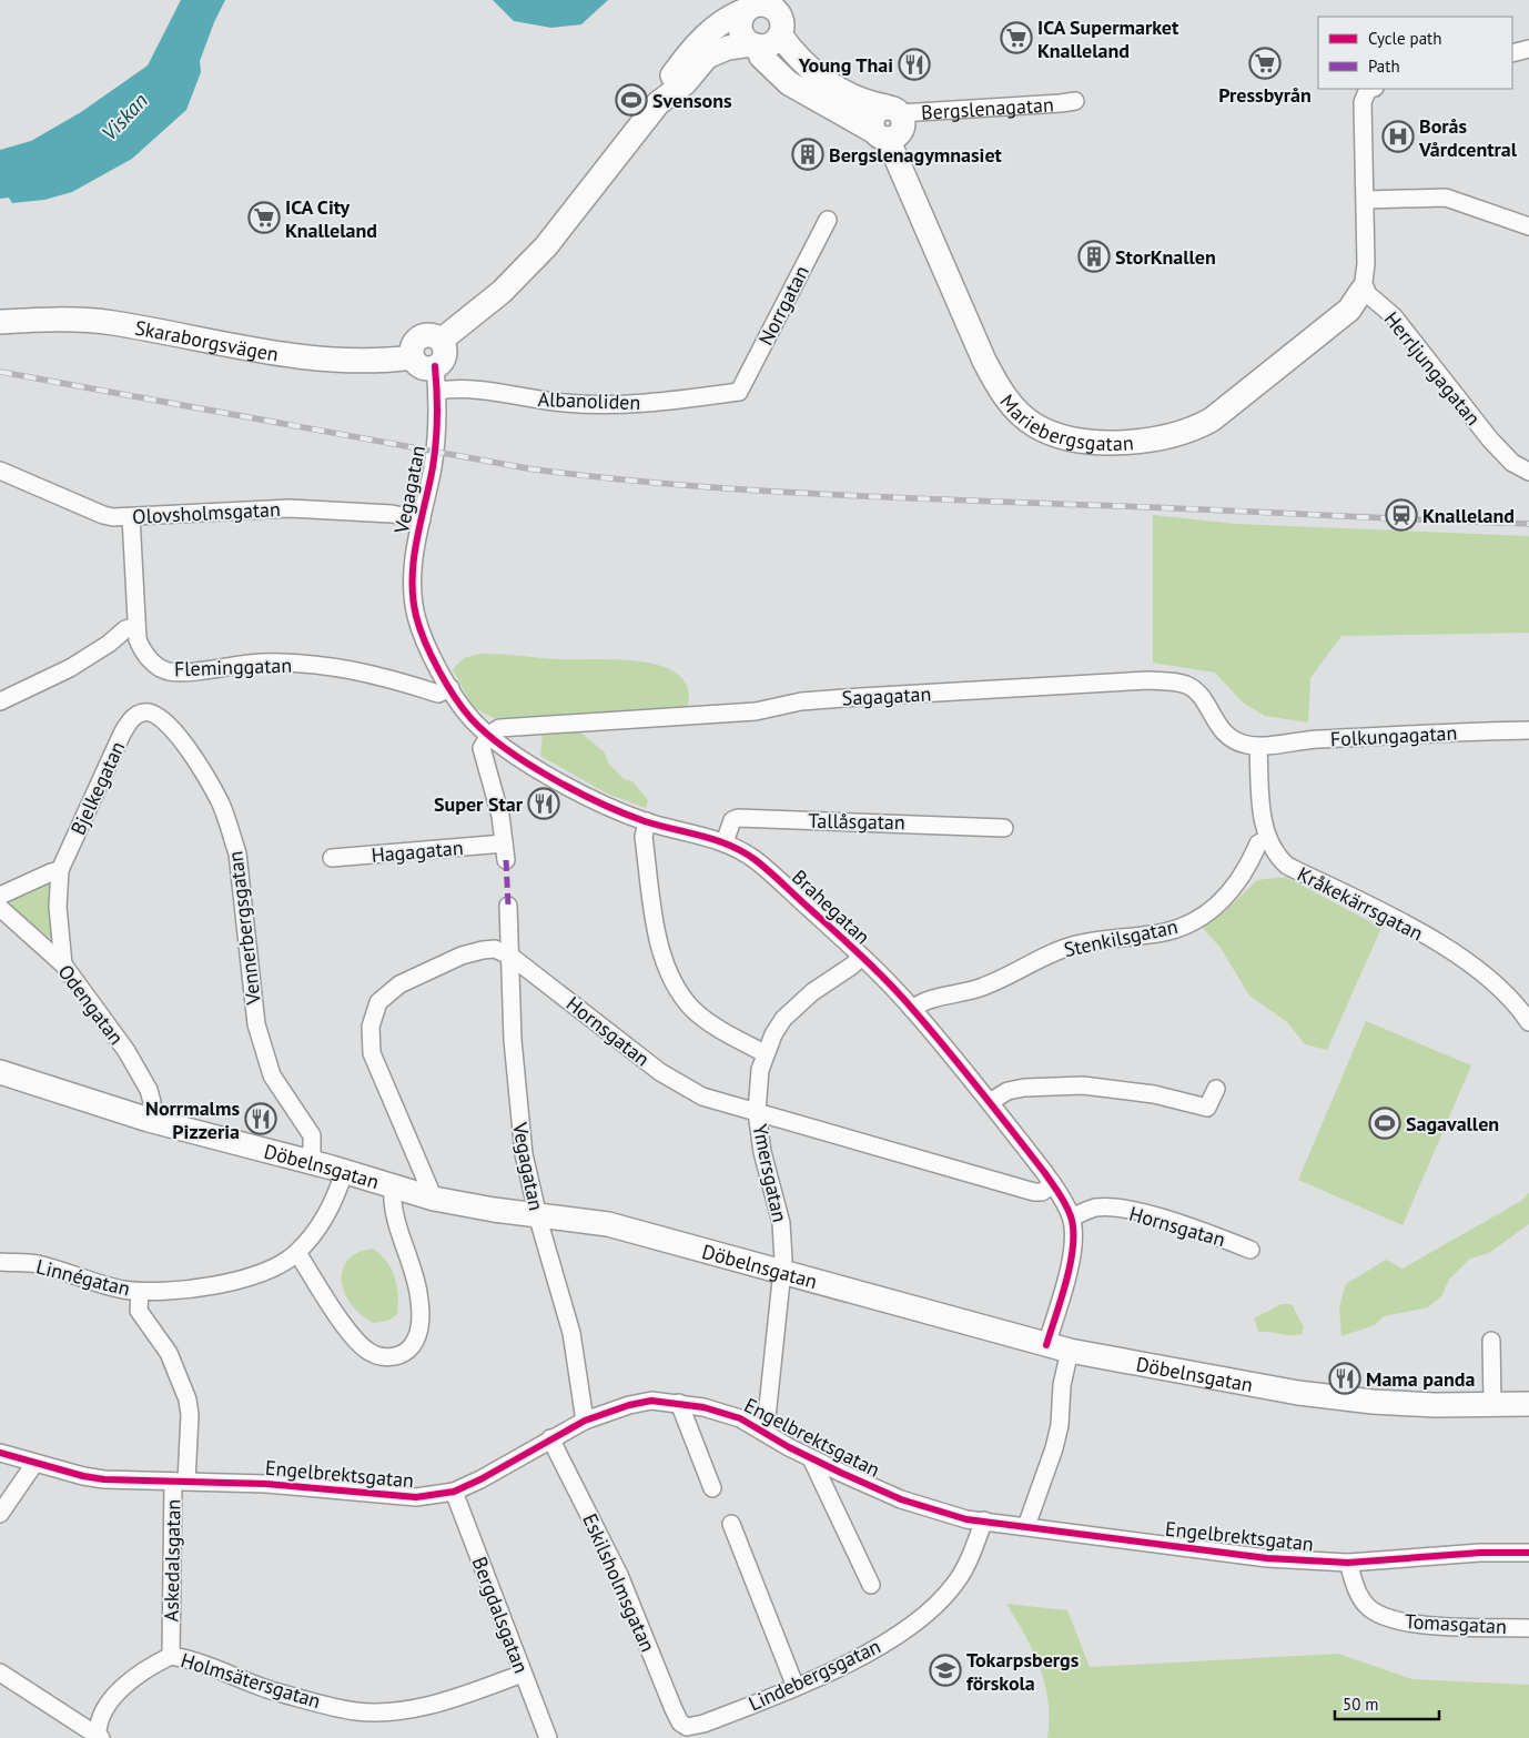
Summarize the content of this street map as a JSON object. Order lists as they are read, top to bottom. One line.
{"streets":{"street":["Bergslenagatan","Norrgatan","Skaraborgsvägen","Herrljungagatan","Albanoliden","Mariebergsgatan","Vegagatan","Olovsholmsgatan","Fleminggatan","Sagagatan","Folkungagatan","Bjelkegatan","Tallåsgatan","Hagagatan","Kråkekärrsgatan","Brahegatan","Vennerbergsgatan","Stenkilsgatan","Odengatan","Hornsgatan","Döbelnsgatan","Ymersgatan","Linnégatan","Engelbrektsgatan","Askedalsgatan","Eskilsholmsgatan","Bergdalsgatan","Tomasgatan","Lindebergsgatan","Holmsätersgatan"]},"crossings":[["Norrgatan","Albanoliden"],["Skaraborgsvägen","Vegagatan"],["Herrljungagatan","Mariebergsgatan"],["Albanoliden","Vegagatan"],["Vegagatan","Olovsholmsgatan"],["Vegagatan","Brahegatan"],["Vegagatan","Hornsgatan"],["Vegagatan","Döbelnsgatan"],["Vegagatan","Engelbrektsgatan"],["Olovsholmsgatan","Fleminggatan"],["Fleminggatan","Brahegatan"],["Sagagatan","Folkungagatan"],["Sagagatan","Hagagatan"],["Sagagatan","Kråkekärrsgatan"],["Sagagatan","Brahegatan"],["Folkungagatan","Kråkekärrsgatan"],["Bjelkegatan","Vennerbergsgatan"],["Bjelkegatan","Odengatan"],["Tallåsgatan","Brahegatan"],["Hagagatan","Brahegatan"],["Kråkekärrsgatan","Stenkilsgatan"],["Brahegatan","Stenkilsgatan"],["Brahegatan","Hornsgatan"],["Brahegatan","Döbelnsgatan"],["Brahegatan","Ymersgatan"],["Vennerbergsgatan","Döbelnsgatan"],["Odengatan","Döbelnsgatan"],["Hornsgatan","Döbelnsgatan"],["Hornsgatan","Ymersgatan"],["Döbelnsgatan","Ymersgatan"],["Döbelnsgatan","Linnégatan"],["Ymersgatan","Engelbrektsgatan"],["Linnégatan","Askedalsgatan"],["Engelbrektsgatan","Askedalsgatan"],["Engelbrektsgatan","Eskilsholmsgatan"],["Engelbrektsgatan","Bergdalsgatan"],["Engelbrektsgatan","Tomasgatan"],["Engelbrektsgatan","Lindebergsgatan"],["Askedalsgatan","Holmsätersgatan"],["Eskilsholmsgatan","Lindebergsgatan"],["Bergdalsgatan","Holmsätersgatan"]],"water":["Viskan"],"places":{"supermarket":["ICA Supermarket Knalleland","Pressbyrån","ICA City Knalleland"],"restaurant":["Young Thai","Super Star","Norrmalms Pizzeria","Mama panda"],"sports":["Svensons","Sagavallen"],"hospital":["Borås Vårdcentral"],"building":["Bergslenagymnasiet","StorKnallen"],"station":["Knalleland"],"school or university":["Tokarpsbergs förskola"]},"legend":["Cycle path","Path"],"scale_bar":"50 m"}
